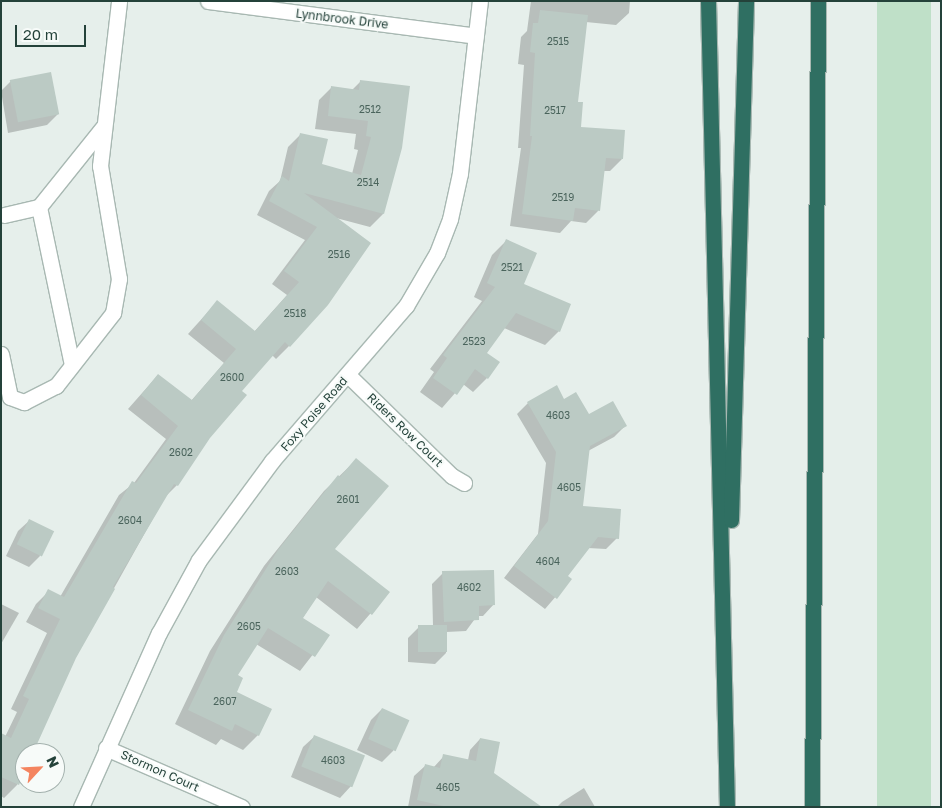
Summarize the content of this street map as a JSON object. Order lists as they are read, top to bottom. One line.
{"streets":{"street":["Lynnbrook Drive","Foxy Poise Road","Riders Row Court","Stormon Court"]},"crossings":[["Lynnbrook Drive","Foxy Poise Road"],["Foxy Poise Road","Riders Row Court"],["Foxy Poise Road","Stormon Court"]],"house_numbers":["2515","2512","2517","2514","2519","2516","2521","2518","2523","2600","4603","2602","4605","2601","2604","4604","2603","4602","2605","2607","4603","4605"],"scale_bar":"20 m","north":"top right"}
